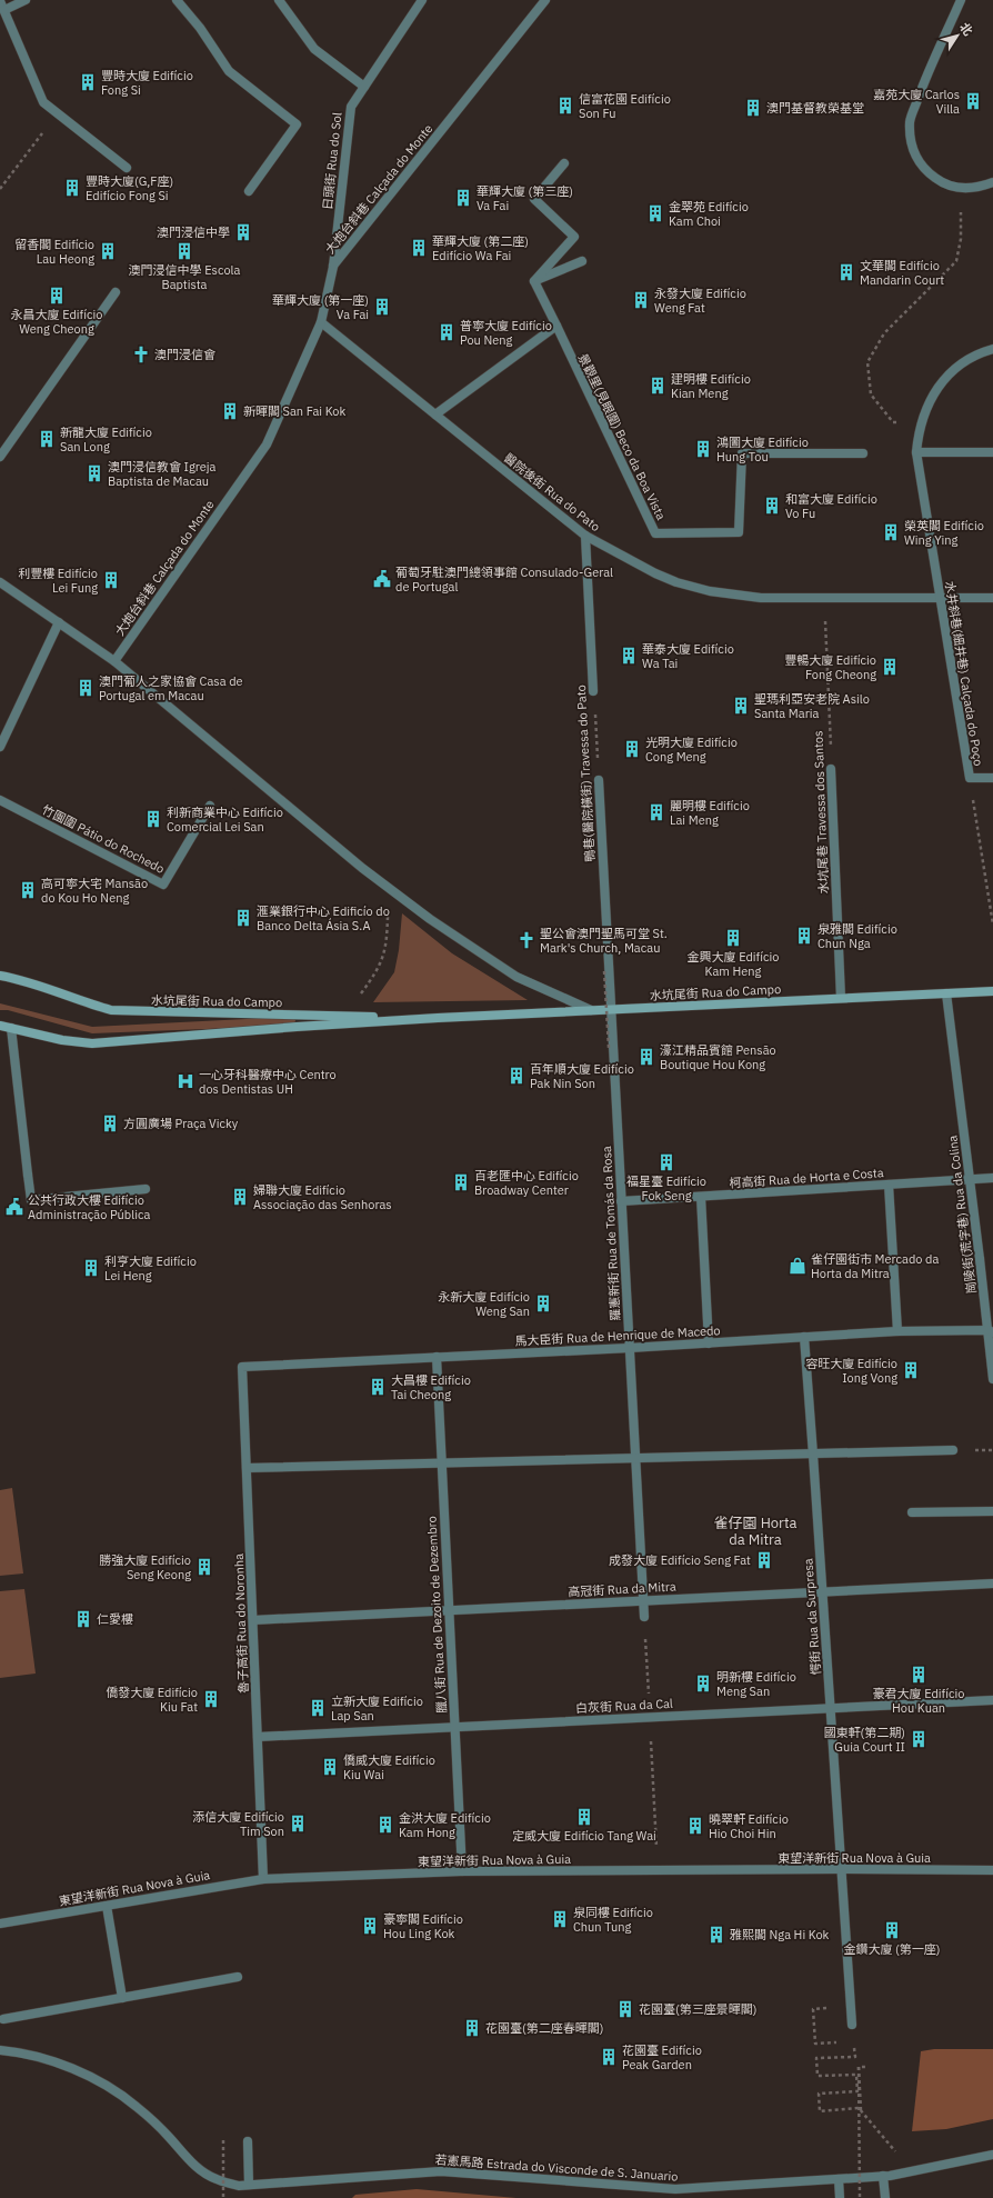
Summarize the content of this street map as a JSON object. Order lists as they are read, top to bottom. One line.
{"streets":{"main road":["水坑尾街 Rua do Campo"],"street":["日頭街 Rua do Sol","大炮台斜巷 Calçada do Monte","景觀里(見眼圍) Beco da Boa Vista","醫院後街 Rua do Pato","水井斜巷(細井巷) Calçada do Poço","鴨巷(醫院橫街) Travessa do Pato","水坑尾巷 Travessa dos Santos","竹園圍 Pátio do Rochedo","柯高街 Rua de Horta e Costa","崗陵街(荒字巷) Rua da Colina","羅憲新街 Rua de Tomás da Rosa","馬大臣街 Rua de Henrique de Macedo","高冠街 Rua da Mitra","臘八街 Rua de Dezoito de Dezembro","愕街 Rua da Surpresa","魯子高街 Rua do Noronha","白灰街 Rua da Cal","東望洋新街 Rua Nova à Guia","若憲馬路 Estrada do Visconde de S. Januario"]},"crossings":[["日頭街 Rua do Sol","大炮台斜巷 Calçada do Monte"],["大炮台斜巷 Calçada do Monte","醫院後街 Rua do Pato"],["醫院後街 Rua do Pato","水井斜巷(細井巷) Calçada do Poço"],["醫院後街 Rua do Pato","鴨巷(醫院橫街) Travessa do Pato"],["醫院後街 Rua do Pato","水坑尾巷 Travessa dos Santos"],["鴨巷(醫院橫街) Travessa do Pato","水坑尾街 Rua do Campo"],["鴨巷(醫院橫街) Travessa do Pato","羅憲新街 Rua de Tomás da Rosa"],["水坑尾巷 Travessa dos Santos","水坑尾街 Rua do Campo"],["水坑尾街 Rua do Campo","崗陵街(荒字巷) Rua da Colina"],["水坑尾街 Rua do Campo","羅憲新街 Rua de Tomás da Rosa"],["柯高街 Rua de Horta e Costa","崗陵街(荒字巷) Rua da Colina"],["柯高街 Rua de Horta e Costa","羅憲新街 Rua de Tomás da Rosa"],["崗陵街(荒字巷) Rua da Colina","馬大臣街 Rua de Henrique de Macedo"],["羅憲新街 Rua de Tomás da Rosa","馬大臣街 Rua de Henrique de Macedo"],["羅憲新街 Rua de Tomás da Rosa","高冠街 Rua da Mitra"],["馬大臣街 Rua de Henrique de Macedo","臘八街 Rua de Dezoito de Dezembro"],["馬大臣街 Rua de Henrique de Macedo","愕街 Rua da Surpresa"],["馬大臣街 Rua de Henrique de Macedo","魯子高街 Rua do Noronha"],["高冠街 Rua da Mitra","臘八街 Rua de Dezoito de Dezembro"],["高冠街 Rua da Mitra","愕街 Rua da Surpresa"],["高冠街 Rua da Mitra","魯子高街 Rua do Noronha"],["臘八街 Rua de Dezoito de Dezembro","白灰街 Rua da Cal"],["臘八街 Rua de Dezoito de Dezembro","東望洋新街 Rua Nova à Guia"],["愕街 Rua da Surpresa","白灰街 Rua da Cal"],["愕街 Rua da Surpresa","東望洋新街 Rua Nova à Guia"],["魯子高街 Rua do Noronha","白灰街 Rua da Cal"],["魯子高街 Rua do Noronha","東望洋新街 Rua Nova à Guia"]],"districts":["雀仔園 Horta da Mitra"],"places":{"building":["豐時大廈 Edifício Fong Si","嘉苑大廈 Carlos Villa","信富花園 Edifício Son Fu","澳門基督教榮基堂","豐時大廈(G,F座) Edifício Fong Si","華輝大廈 (第三座) Va Fai","金翠苑 Edifício Kam Choi","澳門浸信中學","華輝大廈 (第二座) Edifício Wa Fai","留香閣 Edifício Lau Heong","澳門浸信中學 Escola Baptista","文華閣 Edifício Mandarin Court","永昌大廈 Edifício Weng Cheong","永發大廈 Edifício Weng Fat","華輝大廈 (第一座) Va Fai","普寧大廈 Edifício Pou Neng","建明樓 Edifício Kian Meng","新暉閣 San Fai Kok","新龍大廈 Edifício San Long","鴻圖大廈 Edifício Hung Tou","澳門浸信教會 Igreja Baptista de Macau","和富大廈 Edifício Vo Fu","榮英閣 Edifício Wing Ying","利豐樓 Edifício Lei Fung","華泰大廈 Edifício Wa Tai","豐暢大廈 Edifício Fong Cheong","澳門葡人之家協會 Casa de Portugal em Macau","聖瑪利亞安老院 Asilo Santa Maria","光明大廈 Edifício Cong Meng","麗明樓 Edifício Lai Meng","利新商業中心 Edifício Comercial Lei San","高可寧大宅 Mansão do Kou Ho Neng","滙業銀行中心 Edificío do Banco Delta Ásia S.A","泉雅閣 Edifício Chun Nga","金興大廈 Edifício Kam Heng","濠江精品賓館 Pensão Boutique Hou Kong","百年順大廈 Edifício Pak Nin Son","方圓廣場 Praça Vicky","福星臺 Edifício Fok Seng","百老匯中心 Edifício Broadway Center","婦聯大廈 Edifício Associação das Senhoras","利亨大廈 Edifício Lei Heng","永新大廈 Edifício Weng San","容旺大廈 Edifício Iong Vong","大昌樓 Edifício Tai Cheong","成發大廈 Edifício Seng Fat","勝強大廈 Edifício Seng Keong","仁愛樓","豪君大廈 Edifício Hou Kuan","明新樓 Edifício Meng San","僑發大廈 Edifício Kiu Fat","立新大廈 Edifício Lap San","國東軒(第二期) Guia Court II","僑威大廈 Edifício Kiu Wai","定威大廈 Edifício Tang Wai","添信大廈 Edifício Tim Son","金洪大廈 Edifício Kam Hong","曉翠軒 Edifício Hio Choi Hin","泉同樓 Edifício Chun Tung","豪寧閣 Edifício Hou Ling Kok","金鑽大廈 (第一座)","雅熙閣 Nga Hi Kok","花園臺(第三座景暉閣)","花園臺(第二座春暉閣)","花園臺 Edifício Peak Garden"],"church":["澳門浸信會","聖公會澳門聖馬可堂 St. Mark's Church, Macau"],"public building":["葡萄牙駐澳門總領事館 Consulado-Geral de Portugal","公共行政大樓 Edifício Administração Pública"],"hospital":["一心牙科醫療中心 Centro dos Dentistas UH"],"shop":["雀仔園街市 Mercado da Horta da Mitra"]},"north":"top right"}
